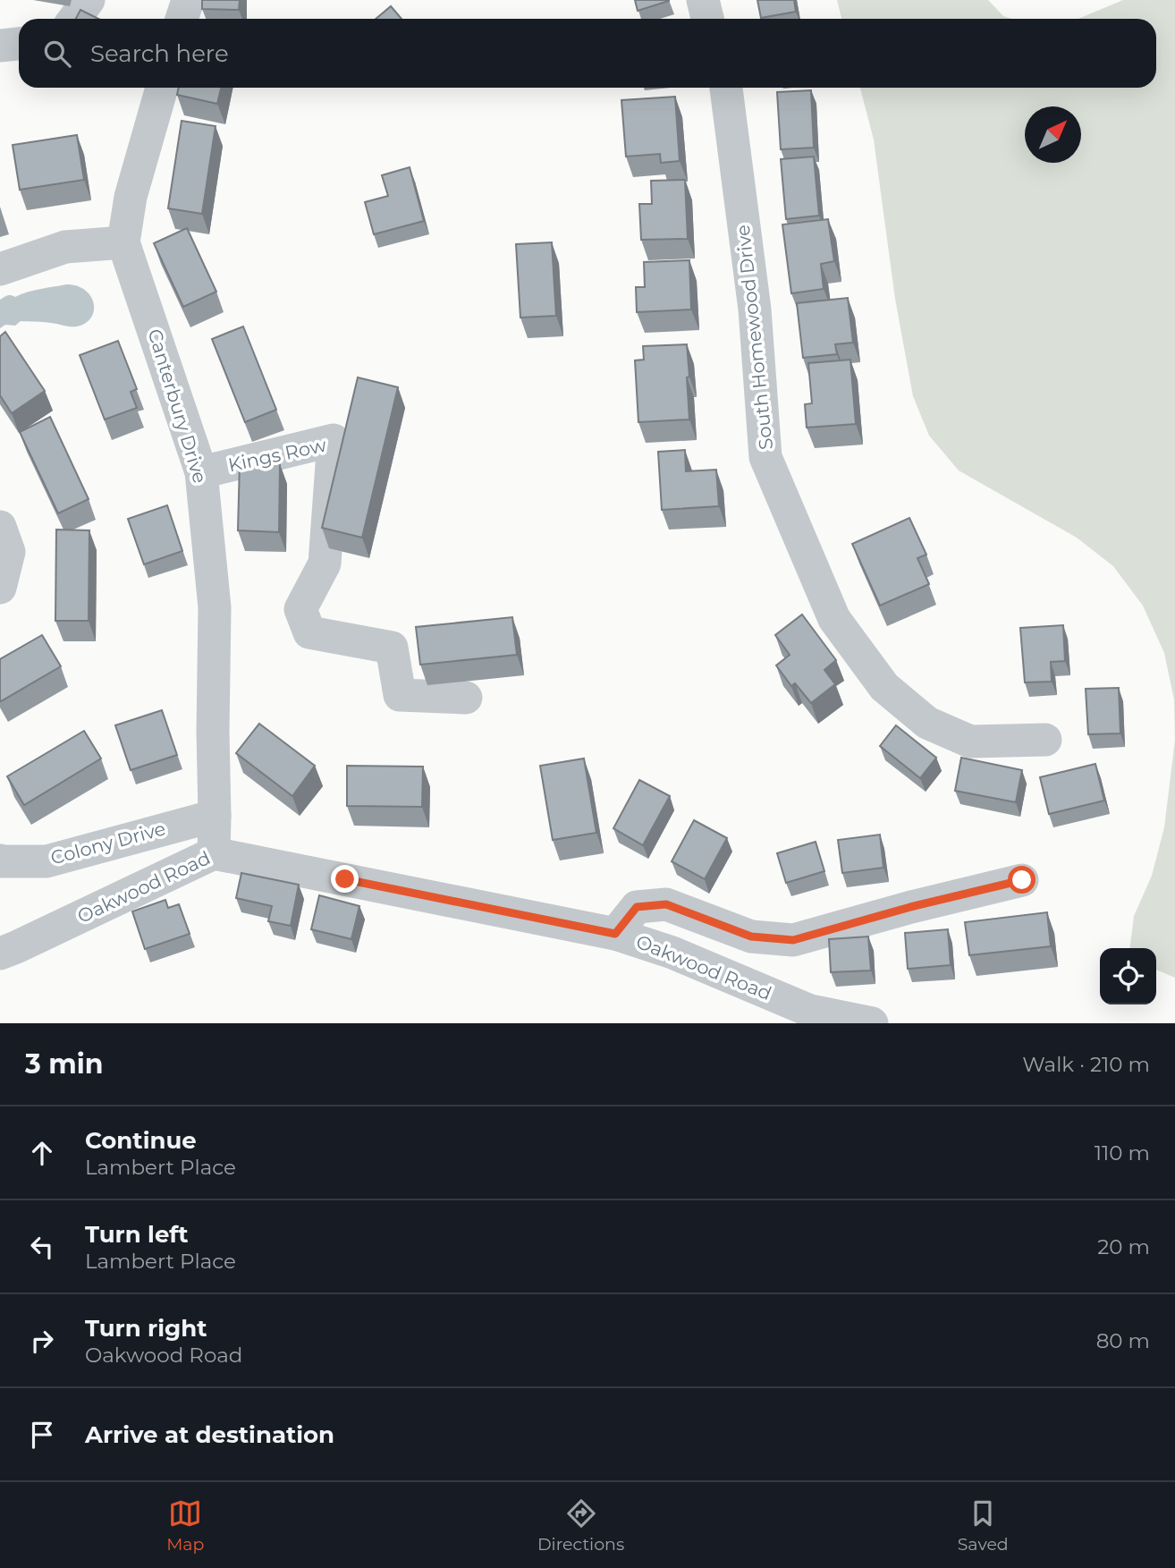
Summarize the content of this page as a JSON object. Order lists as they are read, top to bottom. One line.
{"streets":{"street":["South Homewood Drive","Canterbury Drive","Kings Row","Colony Drive","Oakwood Road"]},"crossings":[["Canterbury Drive","Kings Row"],["Canterbury Drive","Colony Drive"],["Canterbury Drive","Oakwood Road"]],"north":"top right","page":{"search":"Search here","heading":["3 min","Walk · 210 m"],"list":[["Continue","Lambert Place","110 m"],["Turn left","Lambert Place","20 m"],["Turn right","Oakwood Road","80 m"],"Arrive at destination"],"nav":["Map","Directions","Saved"]}}
